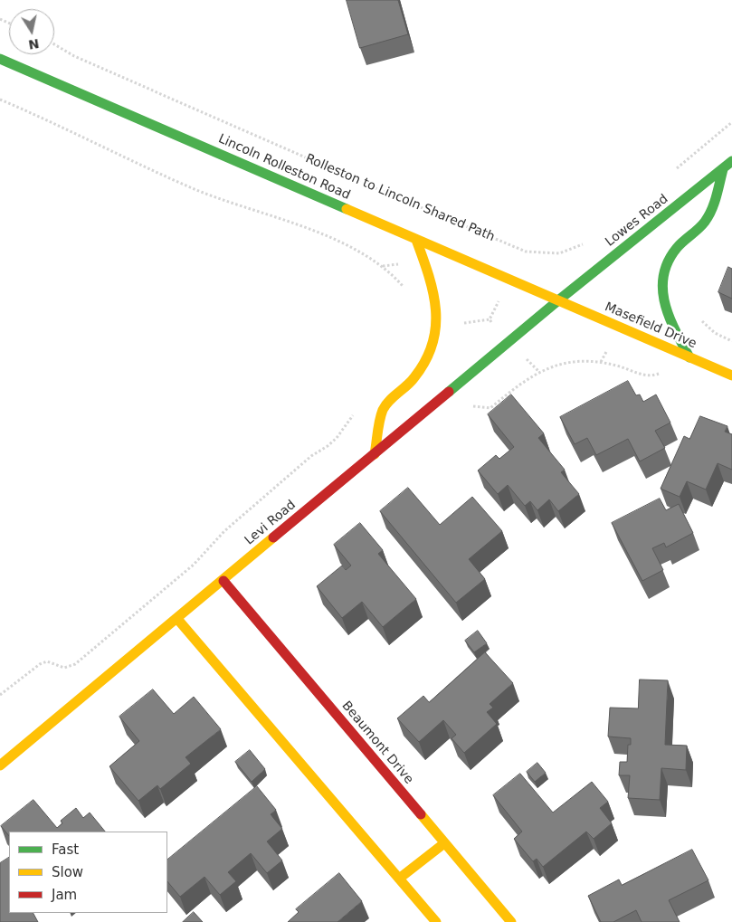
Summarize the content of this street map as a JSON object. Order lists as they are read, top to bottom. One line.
{"streets":{"main road":["Lincoln Rolleston Road","Lowes Road","Masefield Drive","Levi Road","Beaumont Drive"],"path":["Rolleston to Lincoln Shared Path"]},"crossings":[["Lincoln Rolleston Road","Lowes Road"],["Lincoln Rolleston Road","Masefield Drive"],["Lincoln Rolleston Road","Levi Road"],["Lowes Road","Masefield Drive"],["Lowes Road","Levi Road"],["Masefield Drive","Levi Road"],["Levi Road","Beaumont Drive"]],"legend":["Fast","Slow","Jam"],"north":"bottom"}
